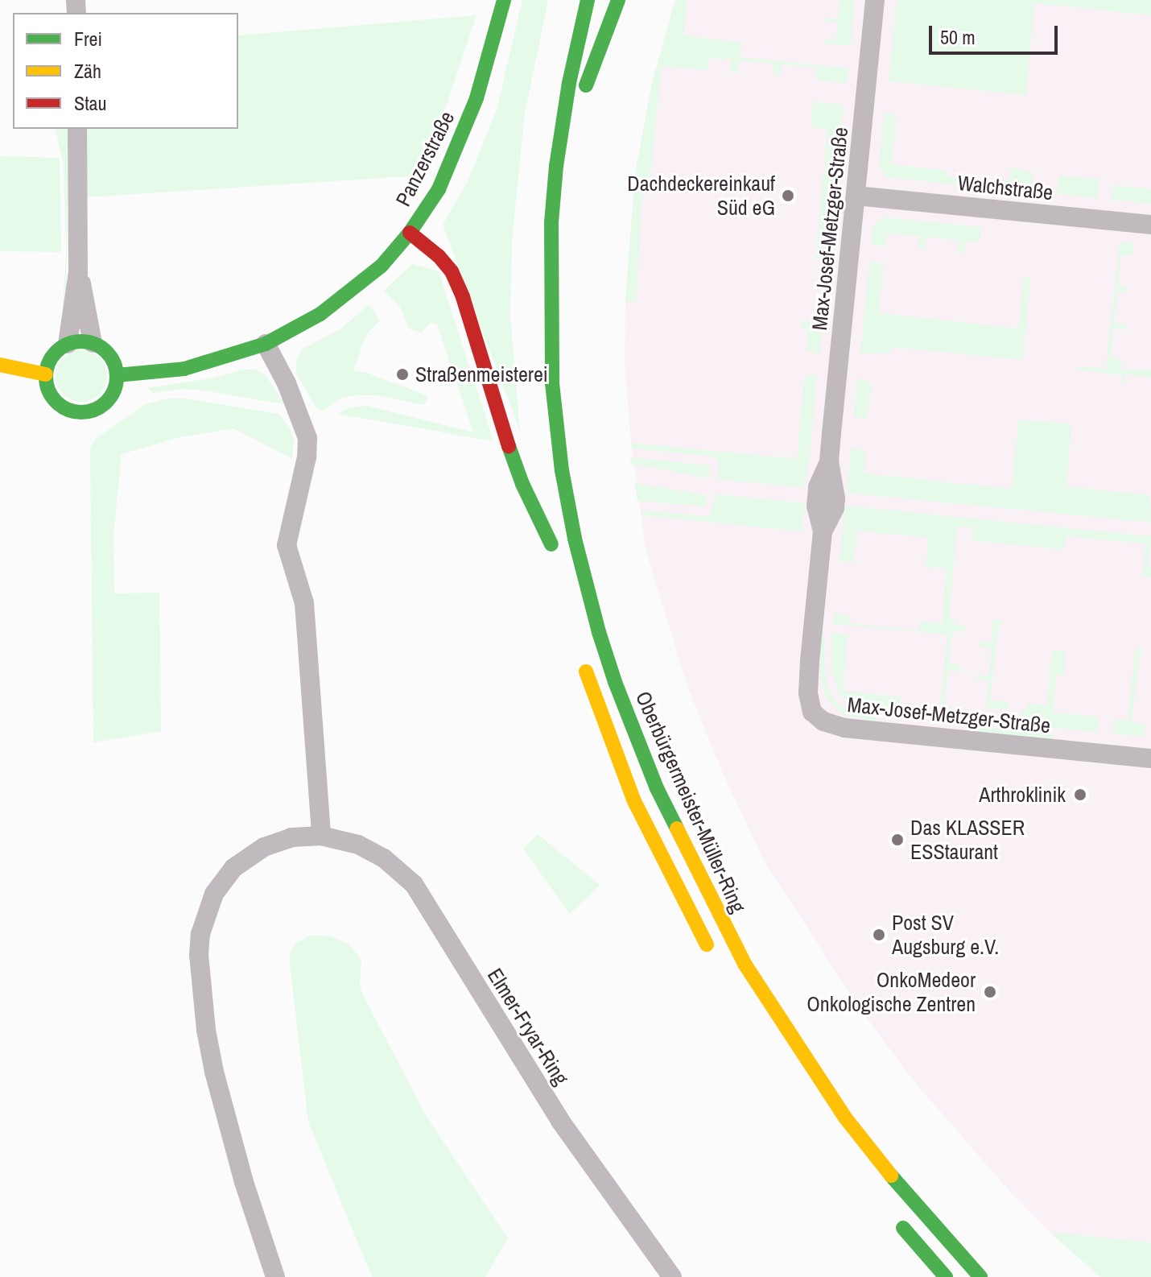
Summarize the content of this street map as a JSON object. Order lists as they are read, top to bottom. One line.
{"streets":{"main road":["Panzerstraße","Oberbürgermeister-Müller-Ring"],"street":["Walchstraße","Max-Josef-Metzger-Straße","Elmer-Fryar-Ring"]},"crossings":[["Walchstraße","Max-Josef-Metzger-Straße"]],"places":["Dachdeckereinkauf Süd eG","Straßenmeisterei","Arthroklinik","Das KLASSER ESStaurant","Post SV Augsburg e.V.","OnkoMedeor Onkologische Zentren"],"legend":["Frei","Zäh","Stau"],"scale_bar":"50 m"}
